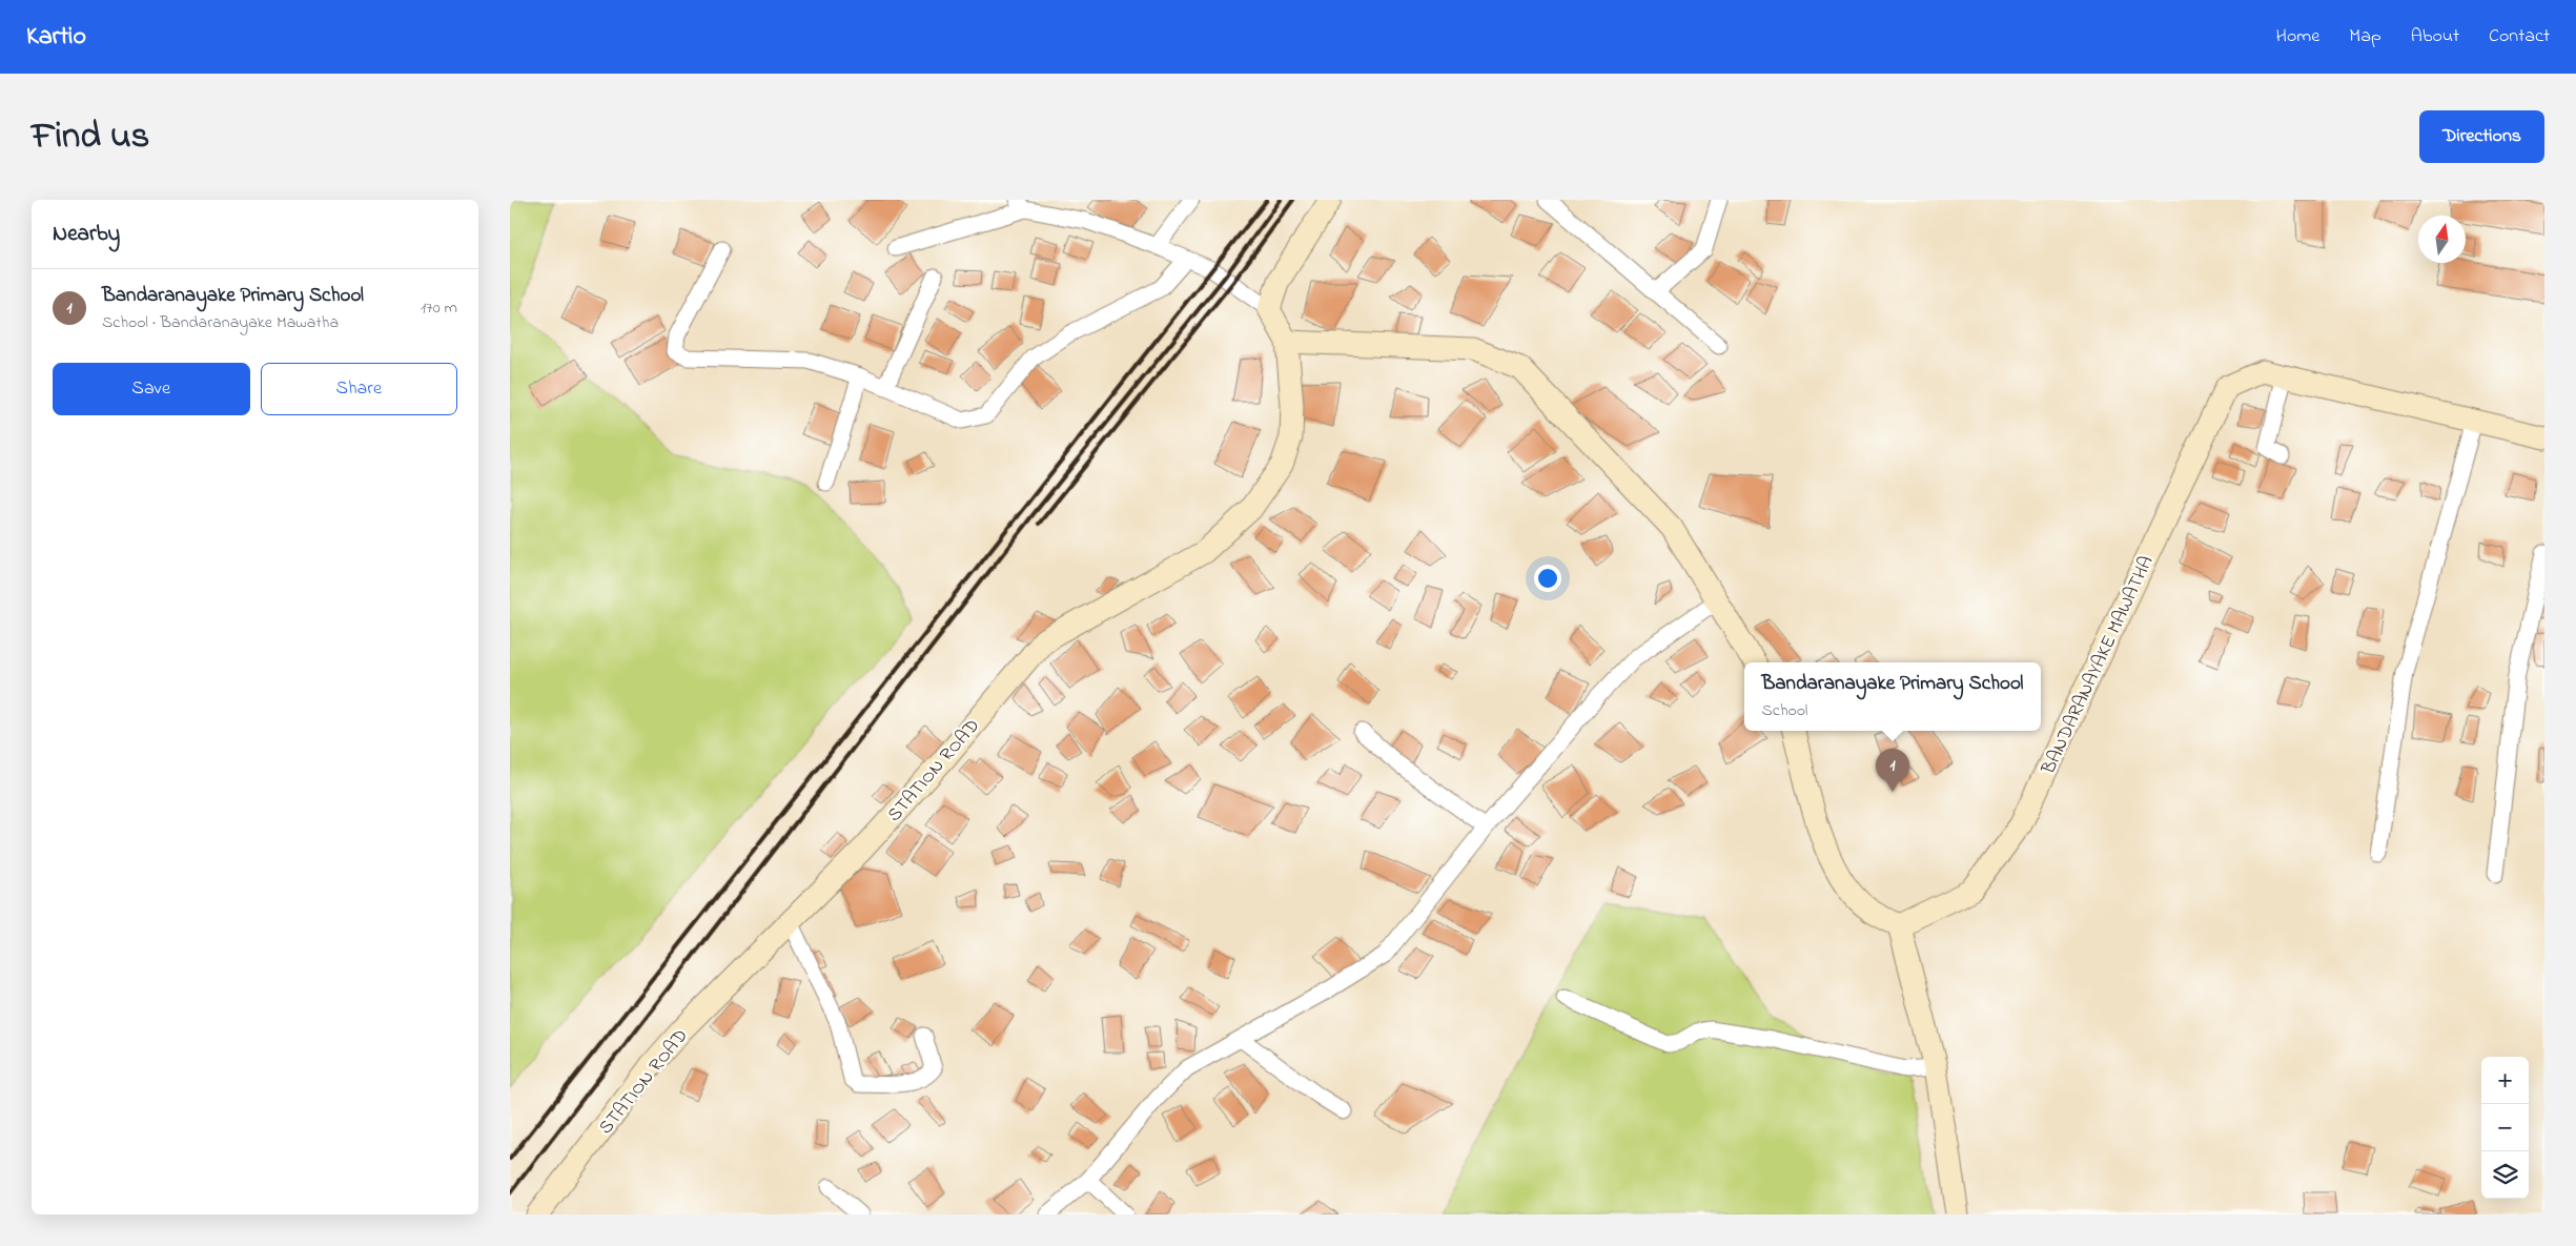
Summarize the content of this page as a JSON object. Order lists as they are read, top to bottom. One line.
{"streets":{"street":["BANDARANAYAKE MAWATHA","STATION ROAD"]},"north":"top","page":{"header":"Kartio","nav":["Home","Map","About","Contact"],"title":"Find us","buttons":["Directions",["Save","Share"]],"heading":"Nearby","list":[{"mark":"1","name":"Bandaranayake Primary School","note":"School · Bandaranayake Mawatha","value":"170 m"}],"popup":["Bandaranayake Primary School","School"],"pins":"1","map_buttons":["+","−"]}}
